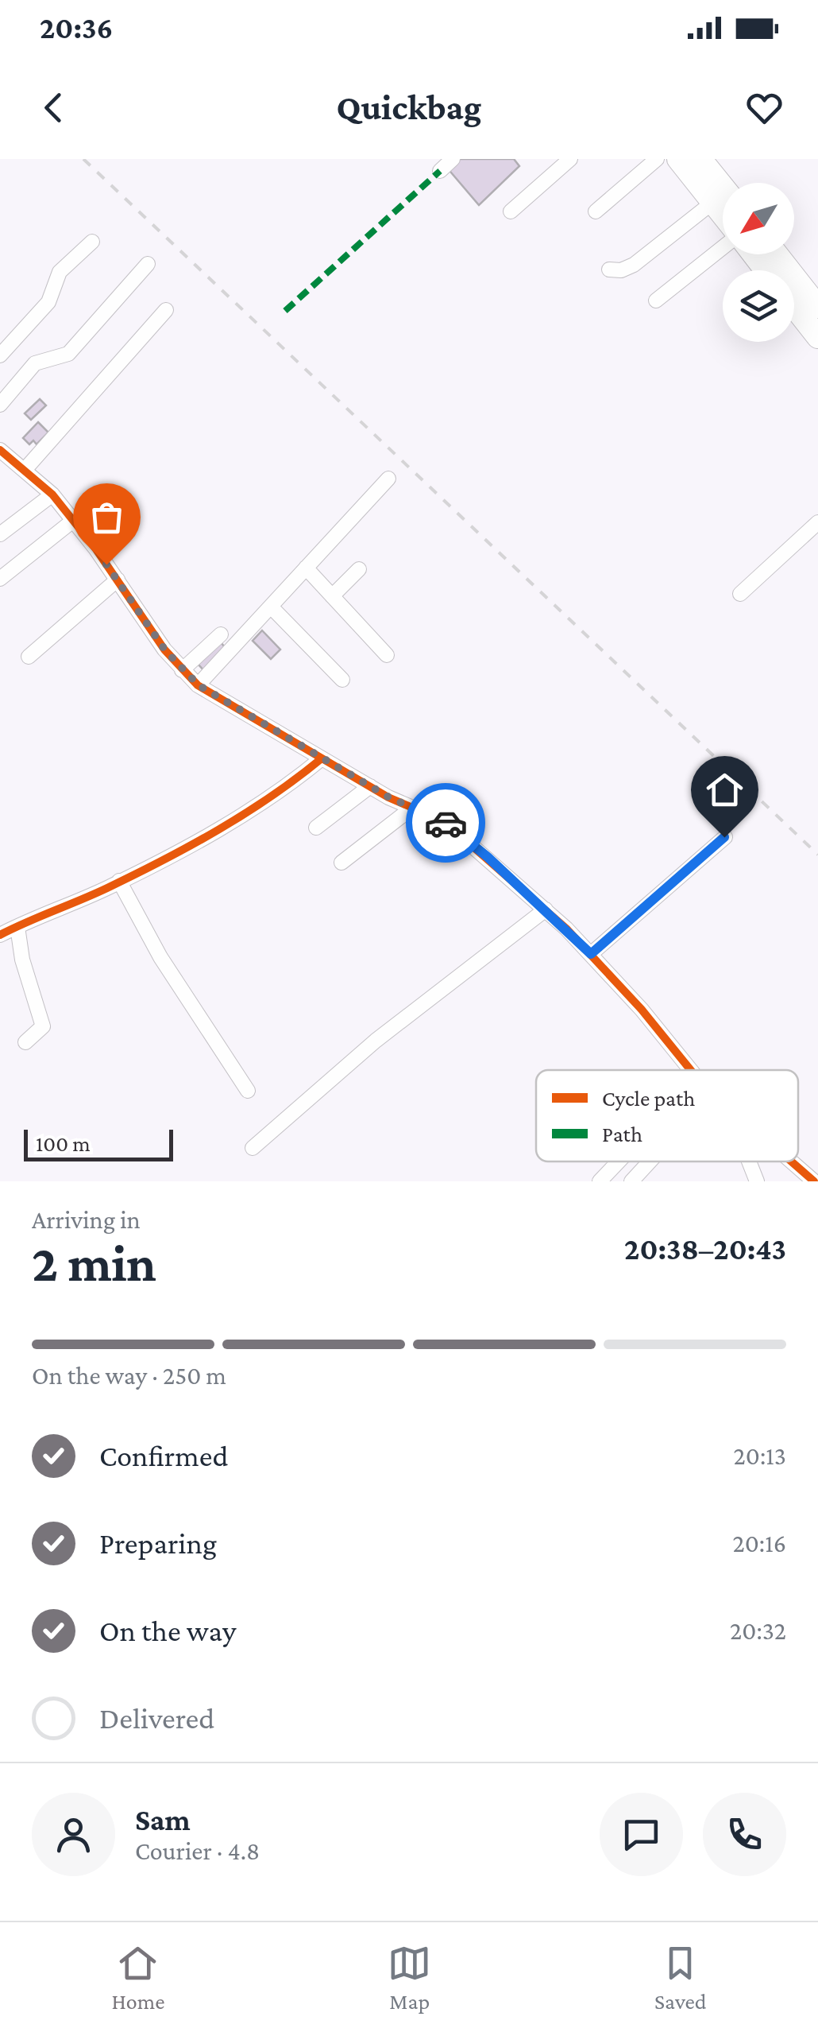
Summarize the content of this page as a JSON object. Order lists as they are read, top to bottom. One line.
{"legend":["Cycle path","Path"],"scale_bar":"100 m","north":"bottom left","page":{"status":"20:36","header":"Quickbag","scale":"100 m","heading":["2 min","Arriving in","20:38–20:43"],"panel":["Sam","Courier · 4.8"],"bar":"On the way · 250 m","list":[["Confirmed","20:13"],["Preparing","20:16"],["On the way","20:32"],"Delivered"],"tabs":["Home","Map","Saved"]}}
